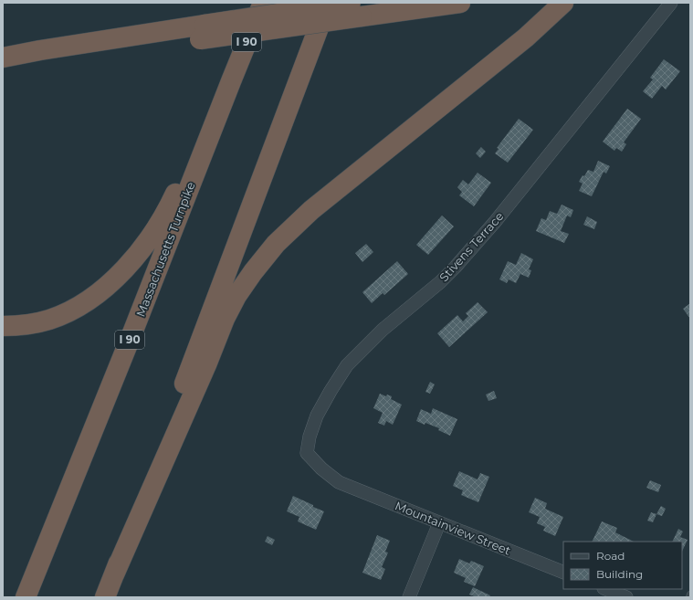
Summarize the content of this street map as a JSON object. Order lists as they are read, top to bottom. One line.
{"streets":{"highway":["I 90","Massachusetts Turnpike"],"street":["Stivens Terrace","Mountainview Street"]},"crossings":[["Stivens Terrace","Mountainview Street"]],"legend":["Road","Building"]}
